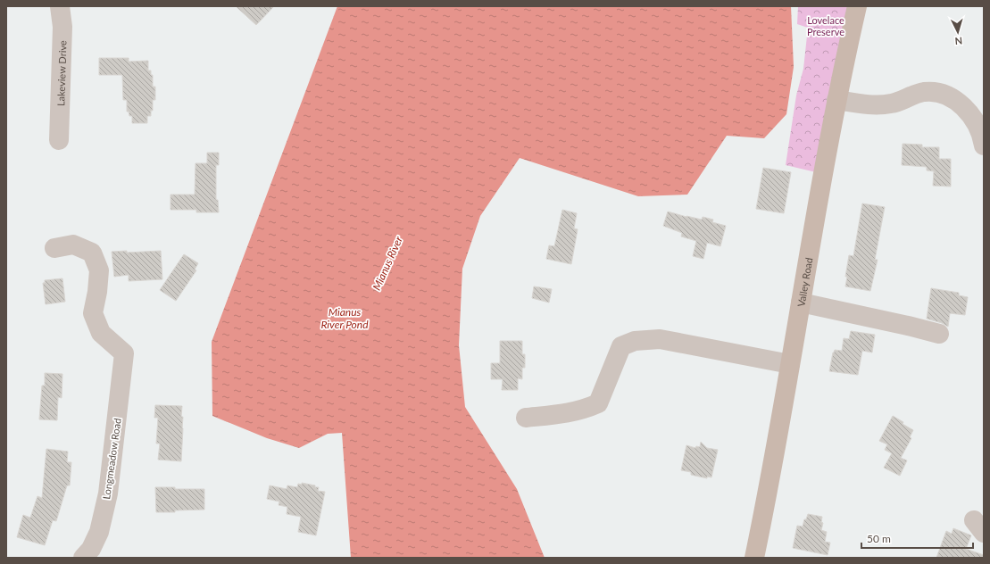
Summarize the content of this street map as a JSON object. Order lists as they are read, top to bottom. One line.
{"streets":{"main road":["Valley Road"],"street":["Lakeview Drive","Longmeadow Road"]},"water":["Mianus River","Mianus River Pond"],"parks":["Lovelace Preserve"],"scale_bar":"50 m","north":"bottom"}
